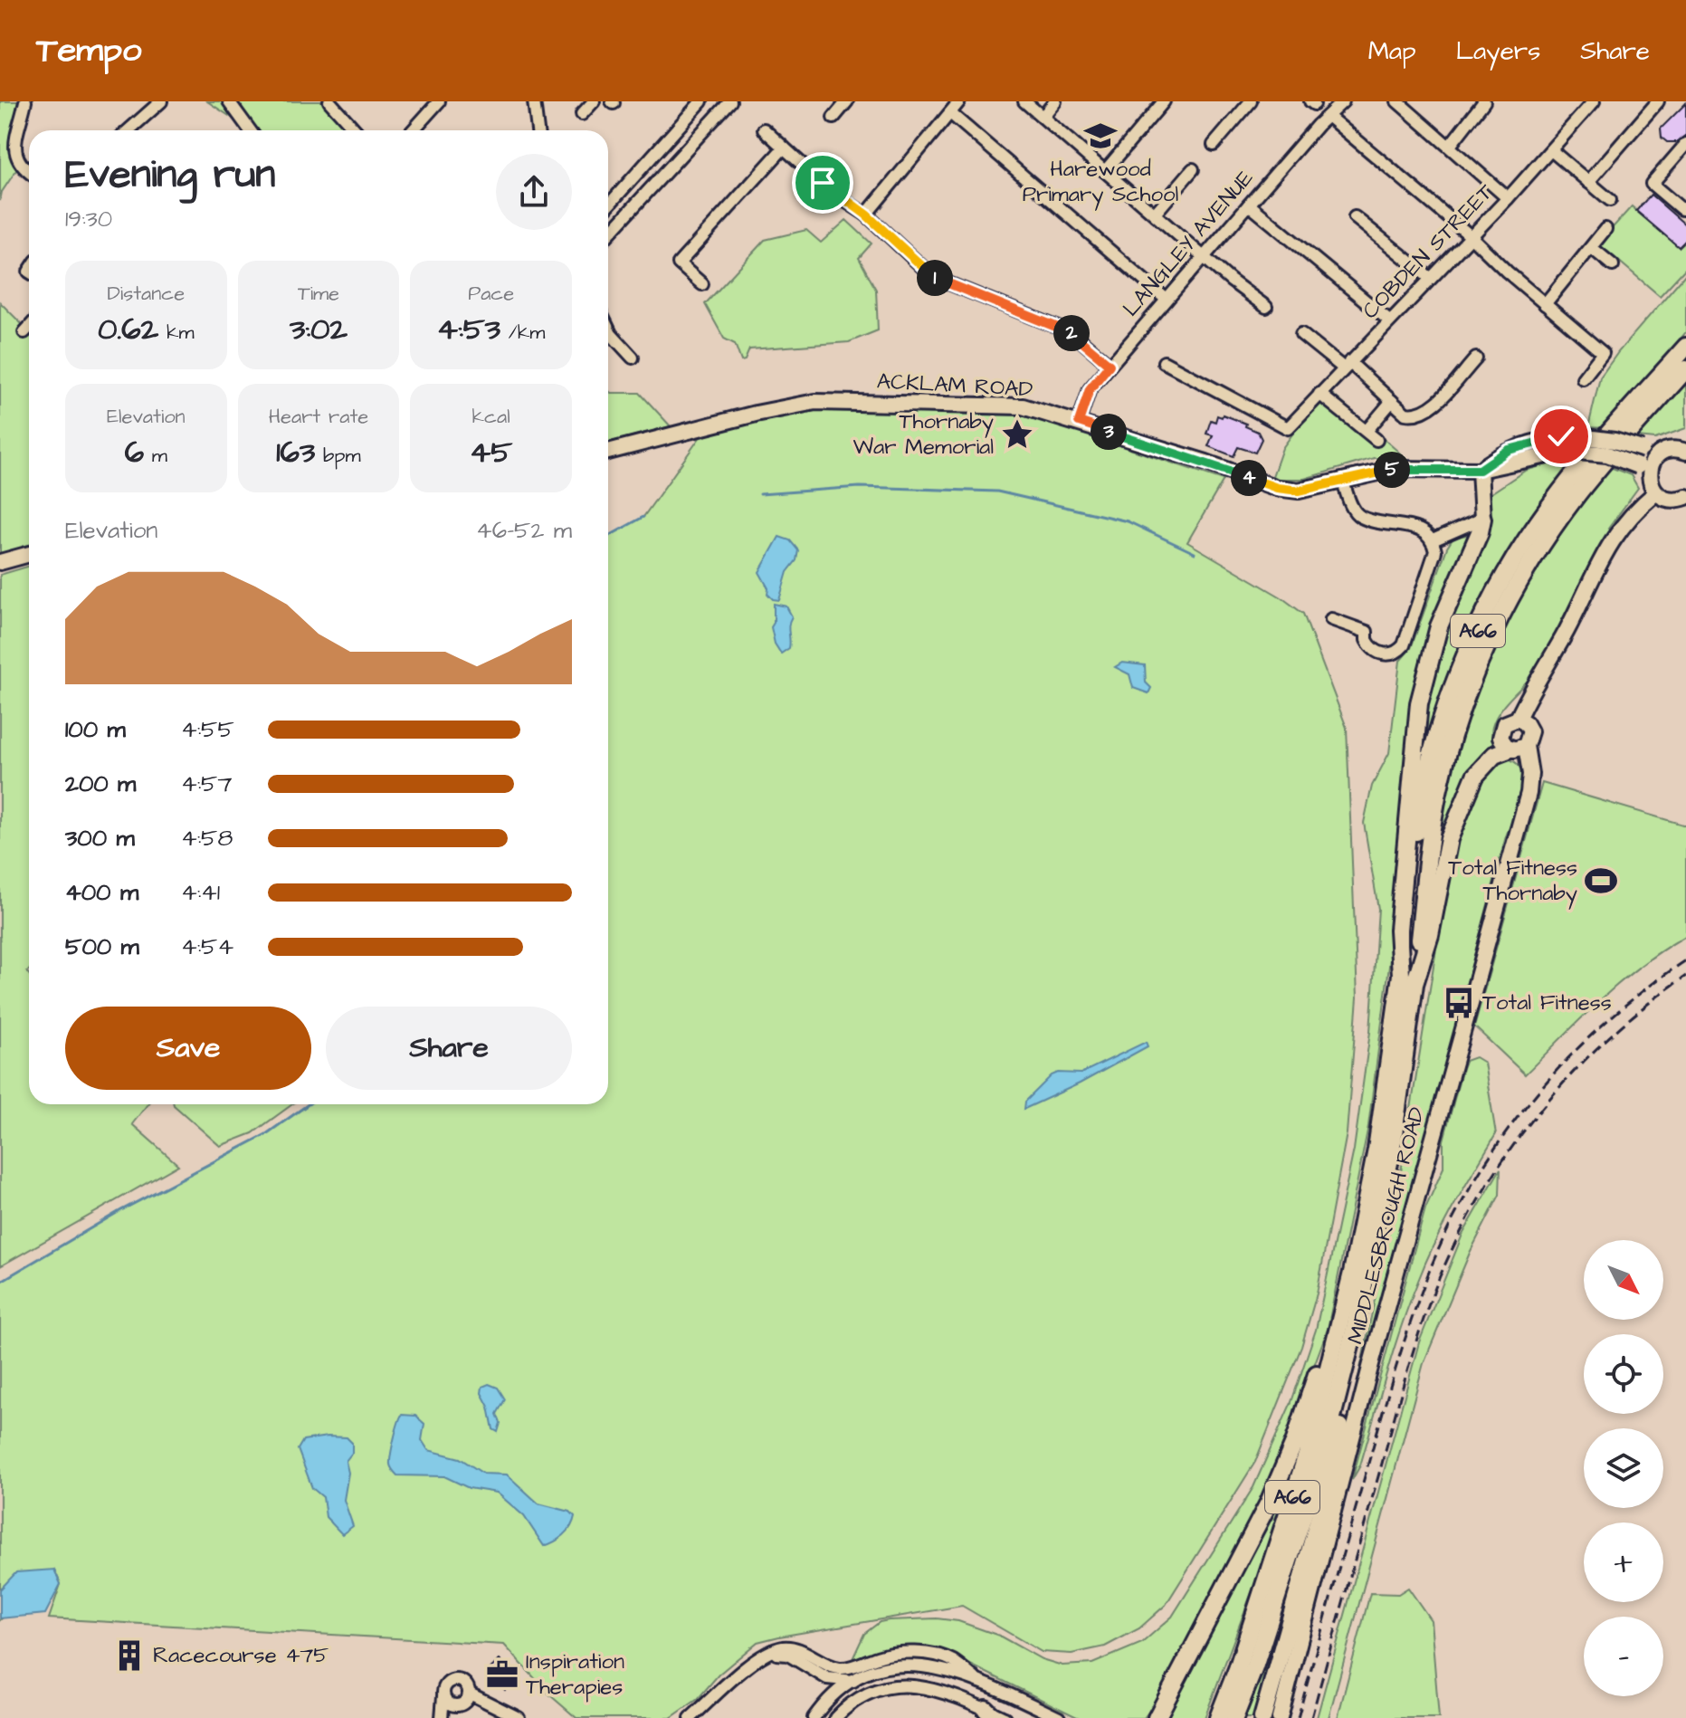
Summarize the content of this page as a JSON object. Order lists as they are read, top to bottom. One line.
{"streets":{"highway":["A66"],"main road":["ACKLAM ROAD","MIDDLESBROUGH ROAD"],"street":["LANGLEY AVENUE","COBDEN STREET"]},"crossings":[["LANGLEY AVENUE","ACKLAM ROAD"],["ACKLAM ROAD","MIDDLESBROUGH ROAD"],["A66","MIDDLESBROUGH ROAD"]],"places":{"school or university":["Harewood Primary School"],"place":["Thornaby War Memorial"],"sports":["Total Fitness Thornaby"],"bus stop":["Total Fitness"],"building":["Racecourse 475"],"office":["Inspiration Therapies"]},"north":"bottom right","page":{"header":"Tempo","nav":["Map","Layers","Share"],"heading":["Evening run","19:30"],"stats":[["Distance","0.62 km"],["Time","3:02"],["Pace","4:53 /km"],["Elevation","6 m"],["Heart rate","163 bpm"],["kcal","45"]],"pins":["1","2","3","5","4"],"chart":["Elevation","46–52 m"],"list":[{"name":"100 m","note":"4:55"},{"name":"200 m","note":"4:57"},{"name":"300 m","note":"4:58"},{"name":"400 m","note":"4:41"},{"name":"500 m","note":"4:54"}],"buttons":["Save","Share"],"map_buttons":["+","−"]}}
